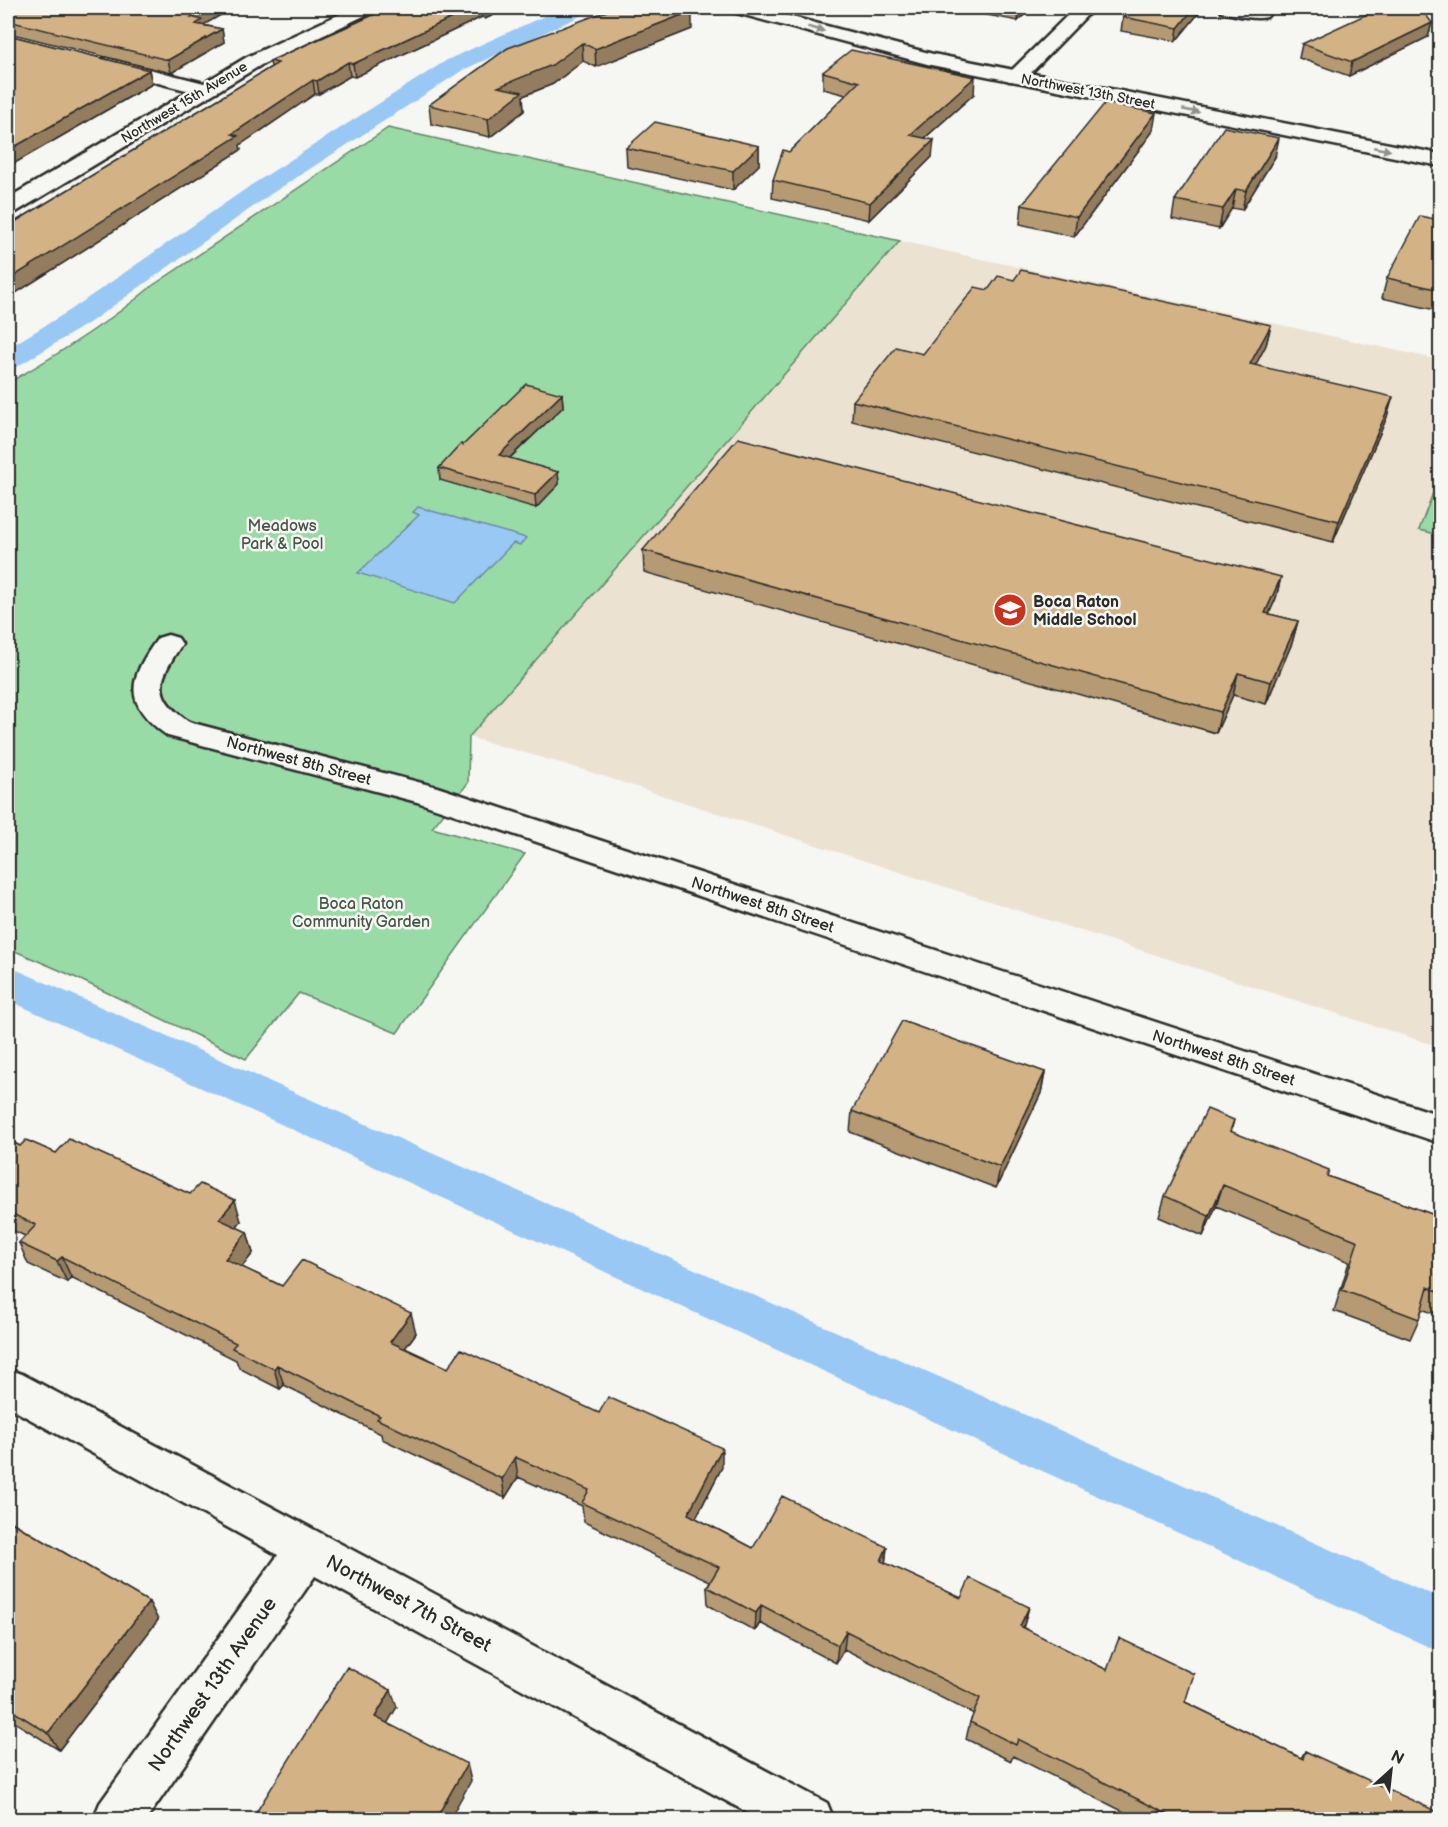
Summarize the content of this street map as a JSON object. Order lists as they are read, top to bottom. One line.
{"streets":{"street":["Northwest 13th Street","Northwest 15th Avenue","Northwest 8th Street","Northwest 7th Street","Northwest 13th Avenue"]},"crossings":[["Northwest 7th Street","Northwest 13th Avenue"]],"parks":["Meadows Park & Pool","Boca Raton Community Garden"],"places":{"school or university":["Boca Raton Middle School"]},"north":"top right"}
